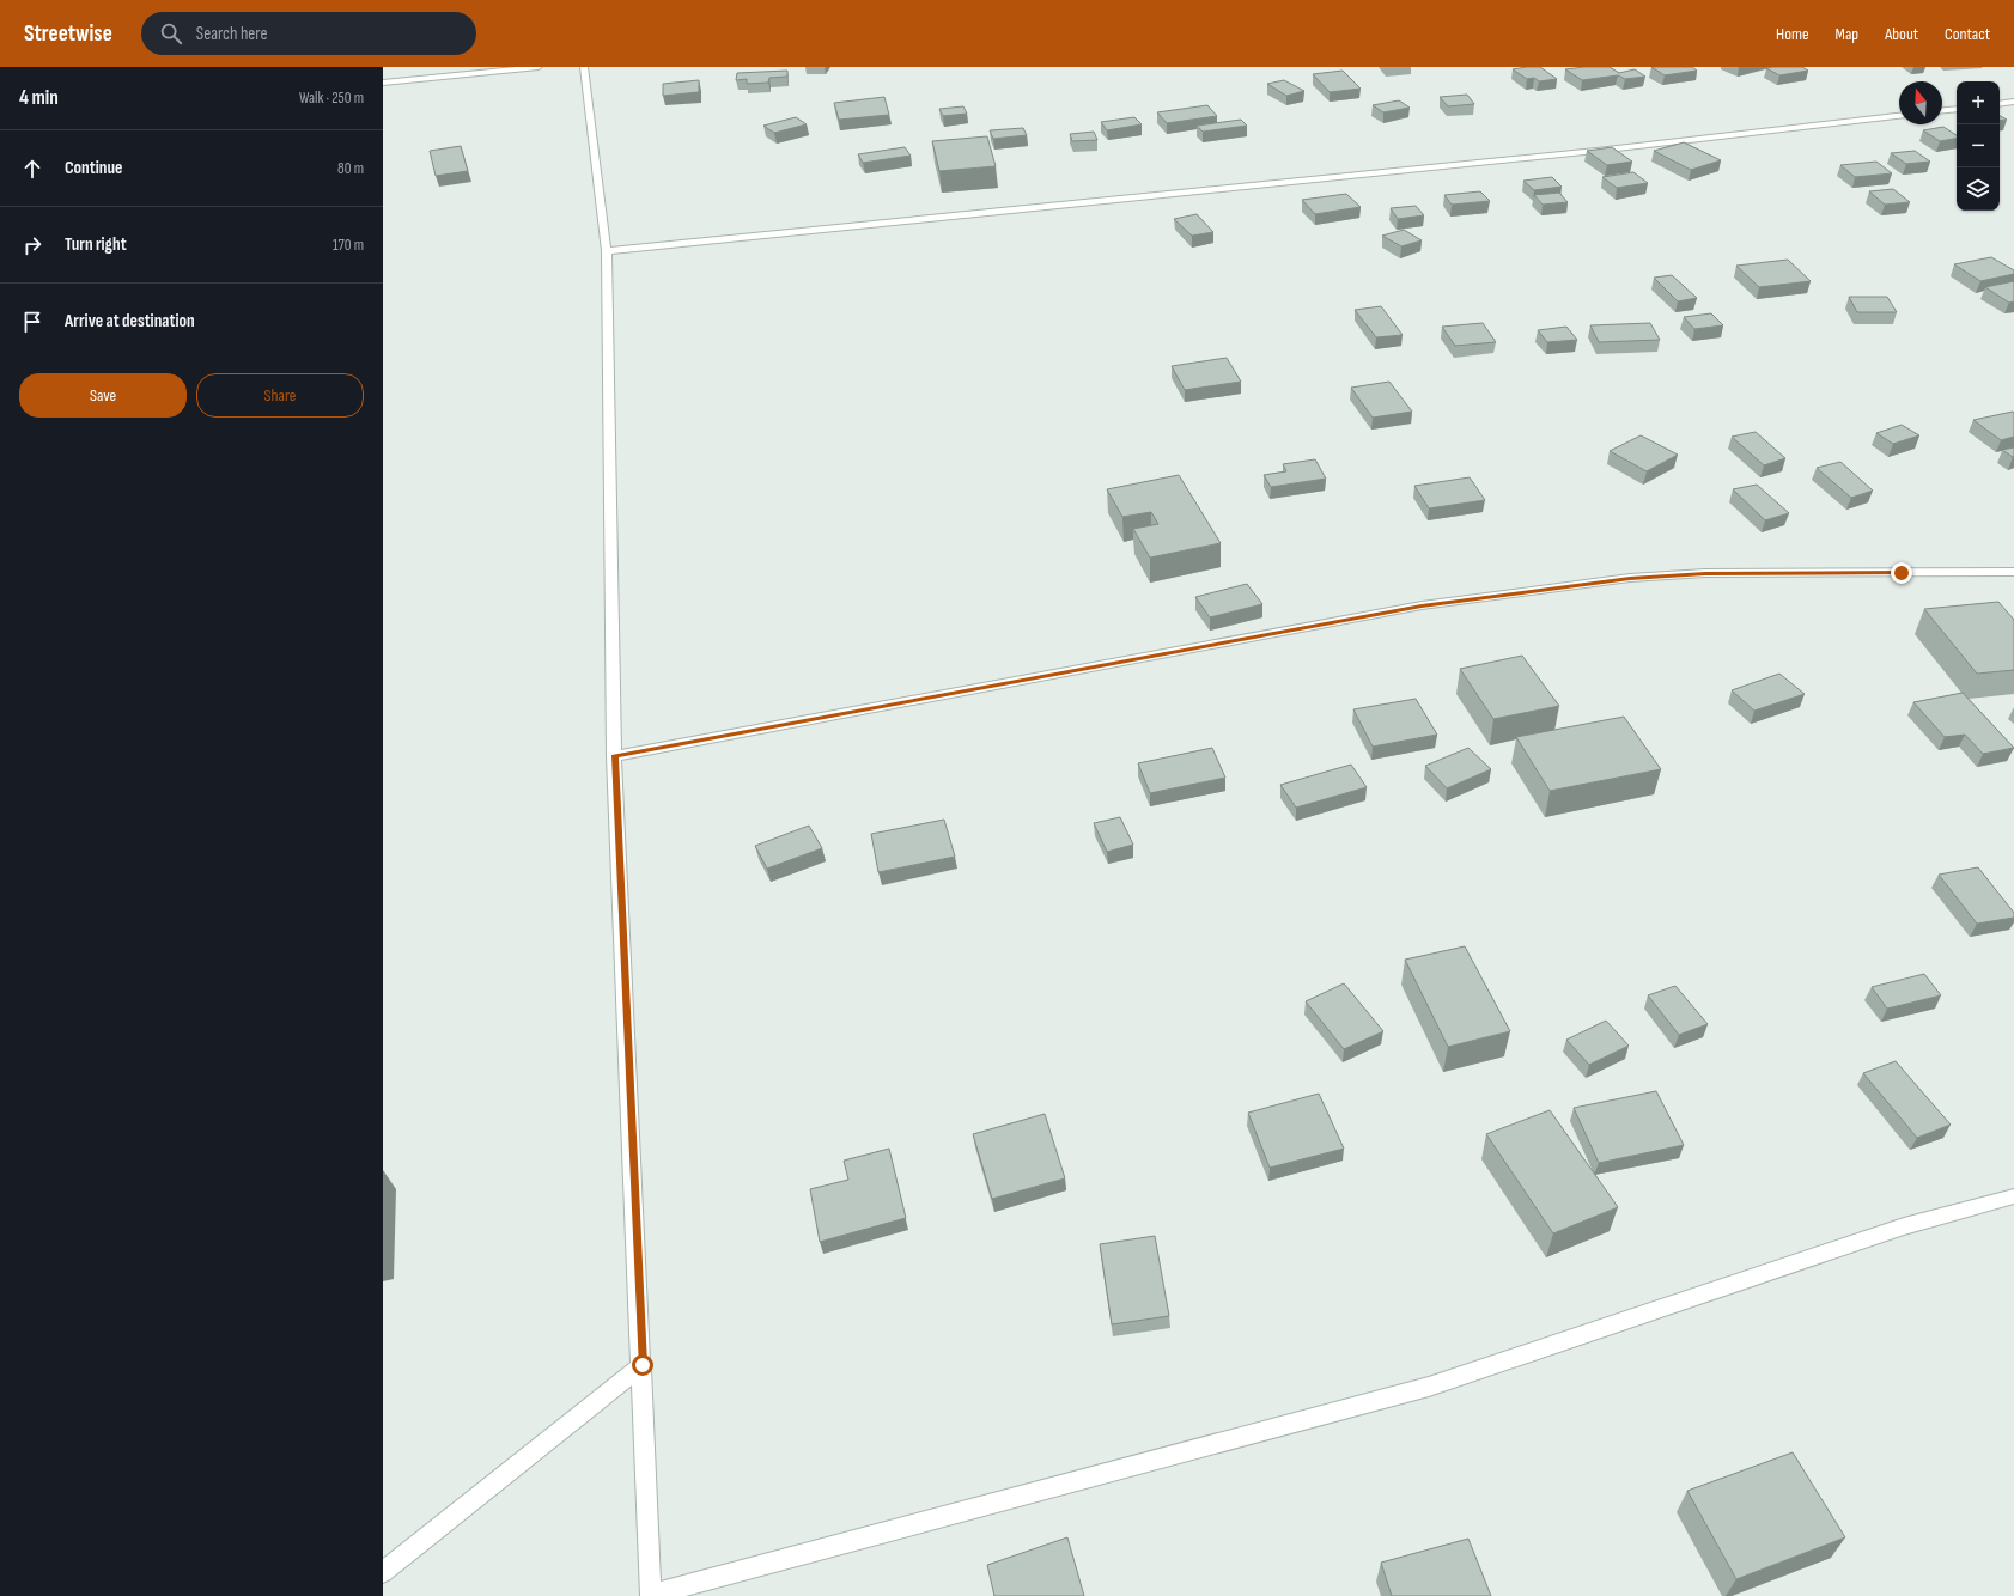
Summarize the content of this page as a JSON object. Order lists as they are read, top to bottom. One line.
{"north":"top","page":{"header":"Streetwise","search":"Search here","nav":["Home","Map","About","Contact"],"heading":["4 min","Walk · 250 m"],"map_buttons":["+","−"],"list":[["Continue","80 m"],["Turn right","170 m"],"Arrive at destination"],"buttons":["Save","Share"]}}
